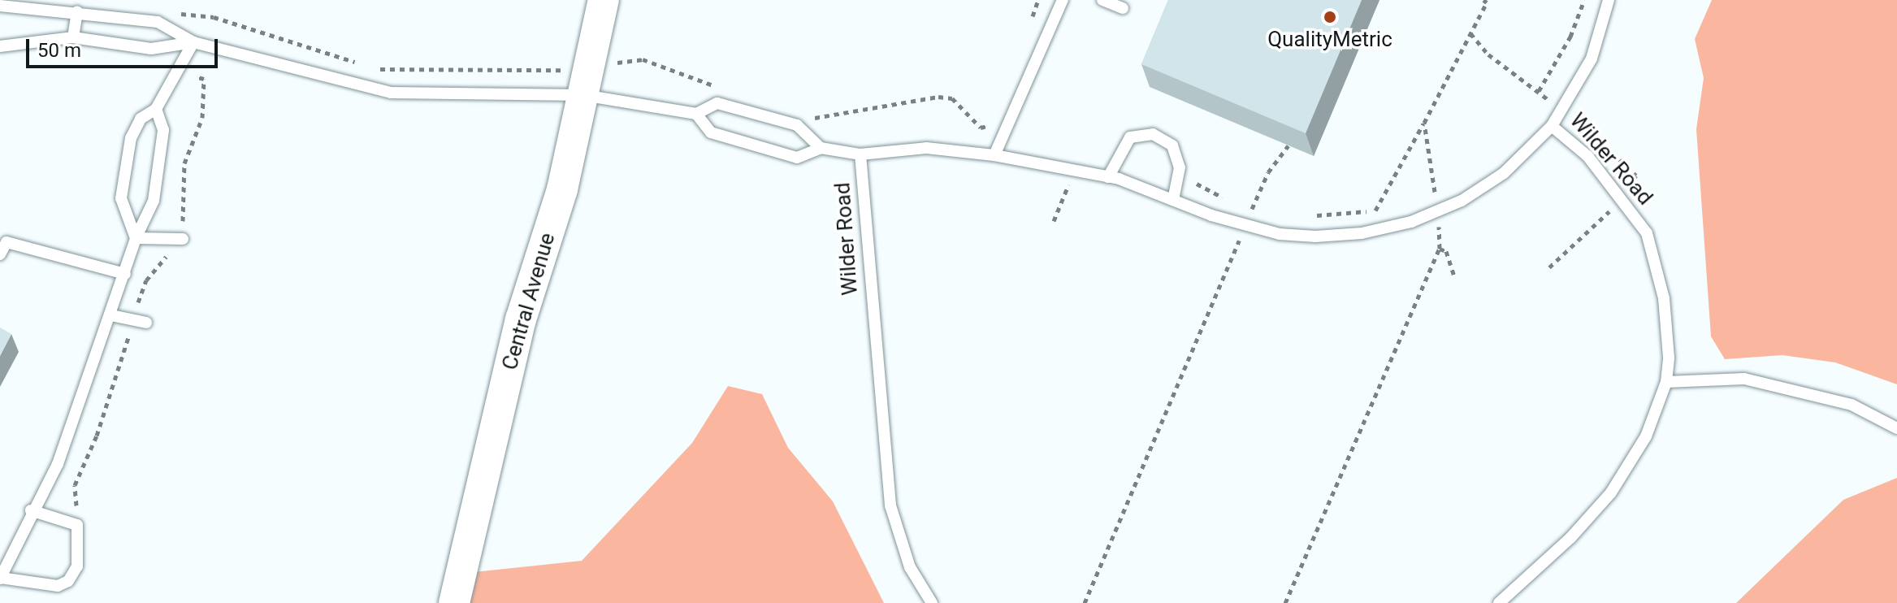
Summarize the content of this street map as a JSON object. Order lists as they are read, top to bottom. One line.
{"streets":{"main road":["Central Avenue"],"lane":["Wilder Road"]},"places":["QualityMetric"],"scale_bar":"50 m"}
